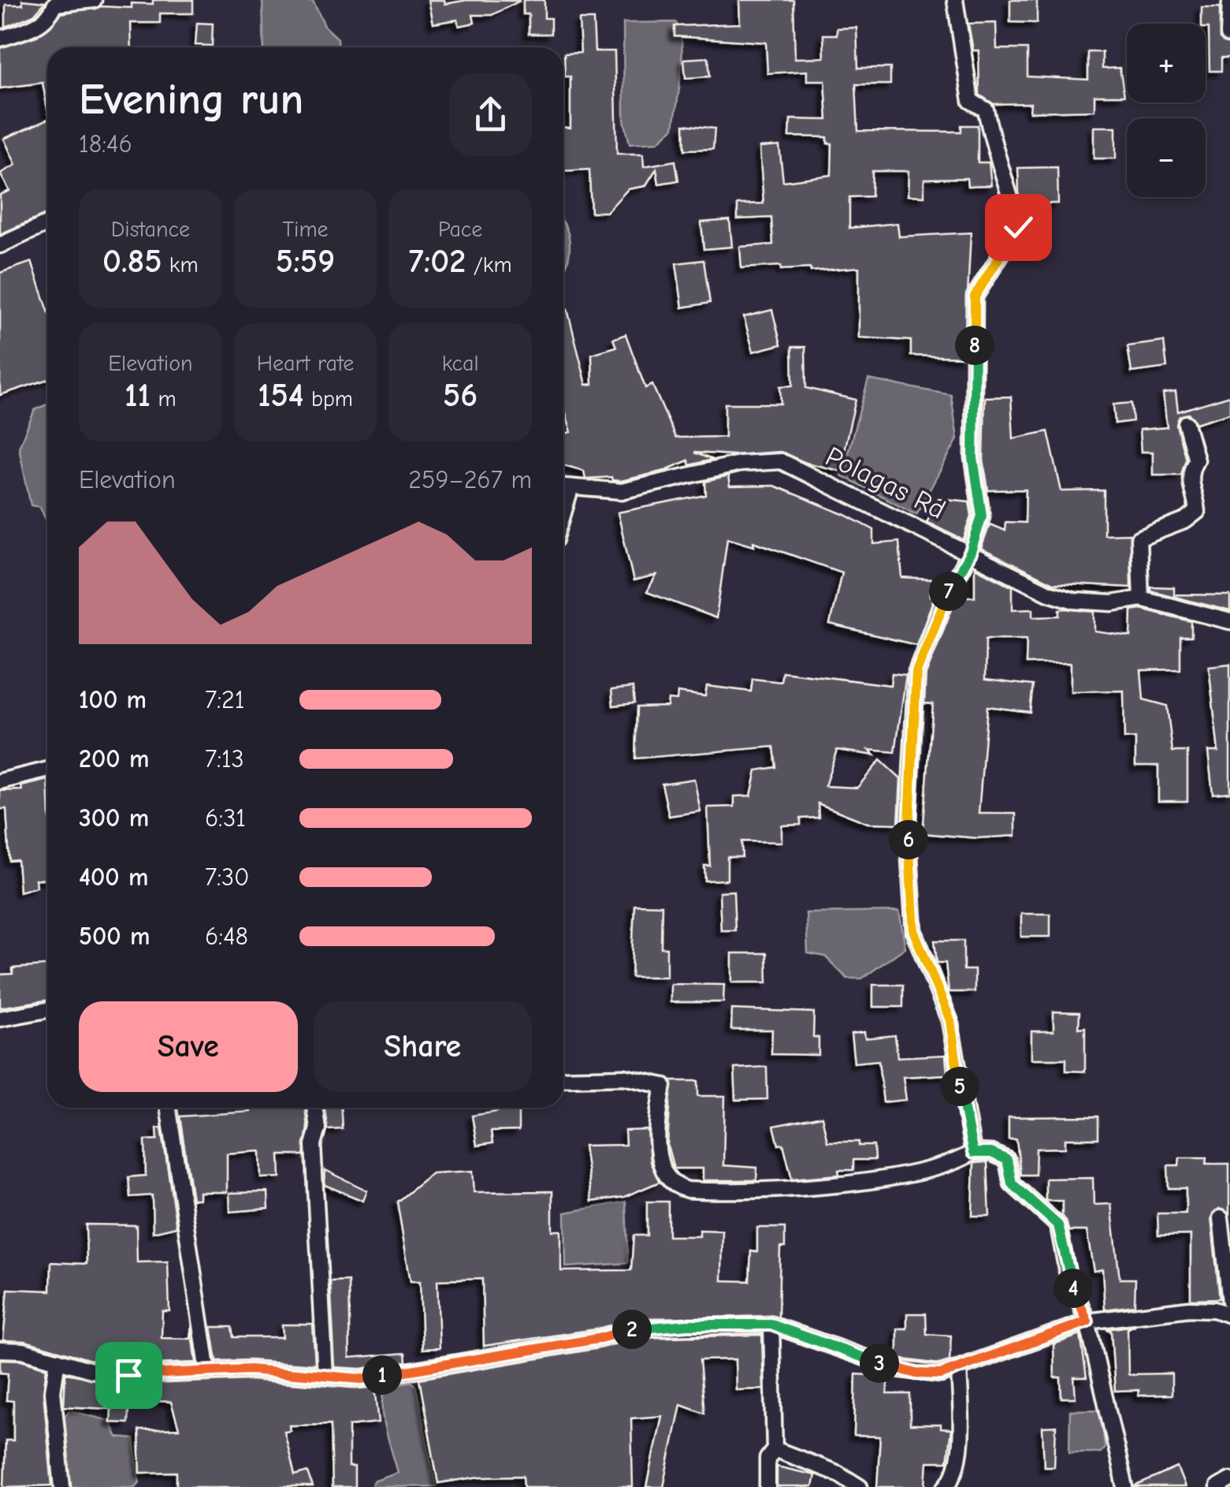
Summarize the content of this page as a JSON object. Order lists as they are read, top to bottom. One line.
{"streets":{"street":["Polagas Rd"]},"page":{"map_buttons":["+","−"],"heading":["Evening run","18:46"],"stats":[["Distance","0.85 km"],["Time","5:59"],["Pace","7:02 /km"],["Elevation","11 m"],["Heart rate","154 bpm"],["kcal","56"]],"pins":["8","7","6","5","4","2","3","1"],"chart":["Elevation","259–267 m"],"list":[{"name":"100 m","note":"7:21"},{"name":"200 m","note":"7:13"},{"name":"300 m","note":"6:31"},{"name":"400 m","note":"7:30"},{"name":"500 m","note":"6:48"}],"buttons":["Save","Share"]}}
